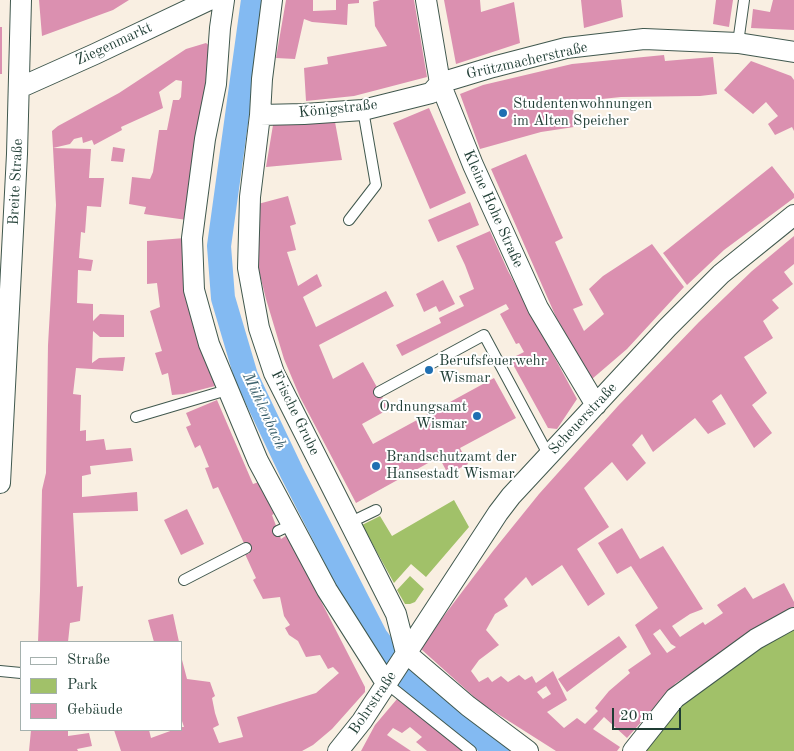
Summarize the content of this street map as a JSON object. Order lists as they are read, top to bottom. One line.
{"streets":{"street":["Ziegenmarkt","Grützmacherstraße","Königstraße","Breite Straße","Kleine Hohe Straße","Frische Grube","Scheuerstraße","Bohrstraße"]},"crossings":[["Ziegenmarkt","Breite Straße"],["Grützmacherstraße","Königstraße"],["Grützmacherstraße","Kleine Hohe Straße"],["Königstraße","Kleine Hohe Straße"],["Königstraße","Frische Grube"],["Kleine Hohe Straße","Scheuerstraße"],["Frische Grube","Scheuerstraße"],["Frische Grube","Bohrstraße"],["Scheuerstraße","Bohrstraße"]],"water":["Mühlenbach"],"places":["Studentenwohnungen im Alten Speicher","Berufsfeuerwehr Wismar","Ordnungsamt Wismar","Brandschutzamt der Hansestadt Wismar"],"legend":["Straße","Park","Gebäude"],"scale_bar":"20 m"}
